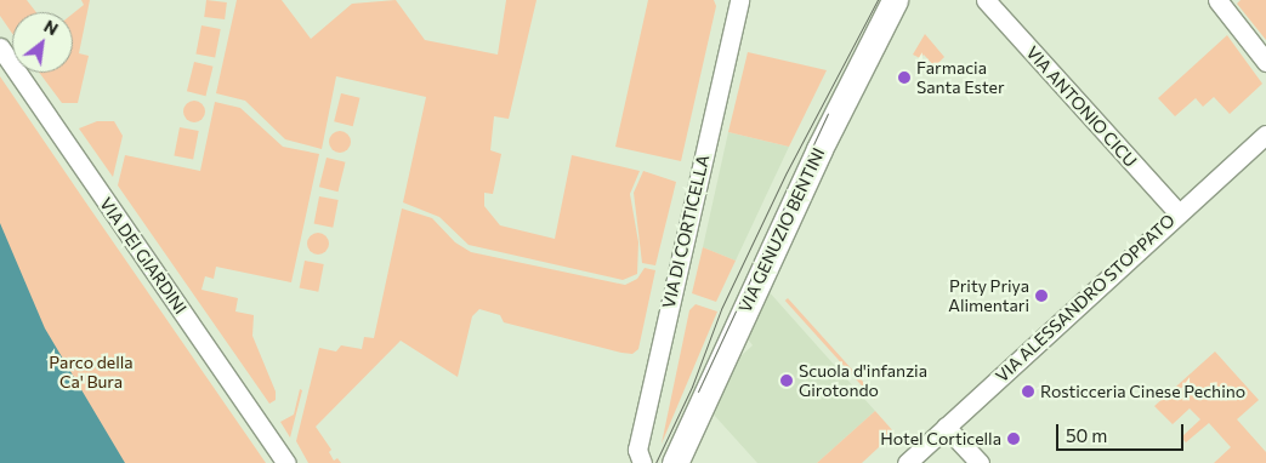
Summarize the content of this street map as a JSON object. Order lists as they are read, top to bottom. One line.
{"streets":{"street":["VIA ANTONIO CICU","VIA GENUZIO BENTINI","VIA DI CORTICELLA","VIA DEI GIARDINI","VIA ALESSANDRO STOPPATO"]},"crossings":[["VIA ANTONIO CICU","VIA ALESSANDRO STOPPATO"]],"parks":["Parco della Ca' Bura"],"places":["Farmacia Santa Ester","Prity Priya Alimentari","Scuola d'infanzia Girotondo","Rosticceria Cinese Pechino","Hotel Corticella"],"scale_bar":"50 m","north":"top right"}
